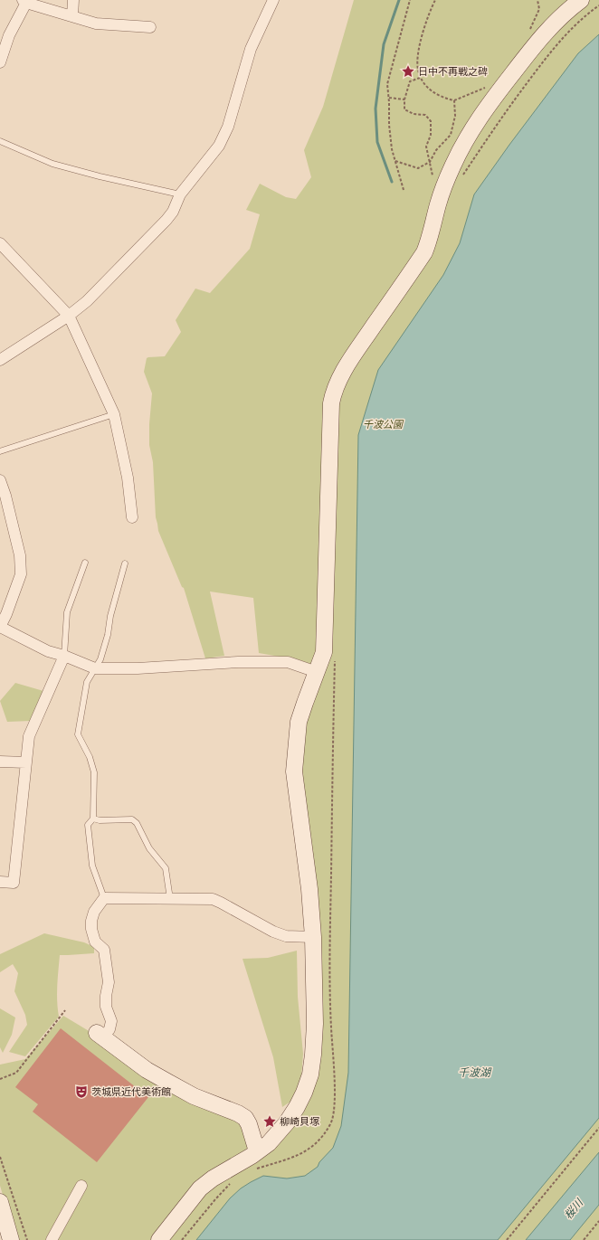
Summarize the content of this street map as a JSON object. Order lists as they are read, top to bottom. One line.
{"water":["千波湖","桜川"],"parks":["千波公園"],"places":{"place":["日中不再戦之碑","柳崎貝塚"],"theatre":["茨城県近代美術館"]}}
